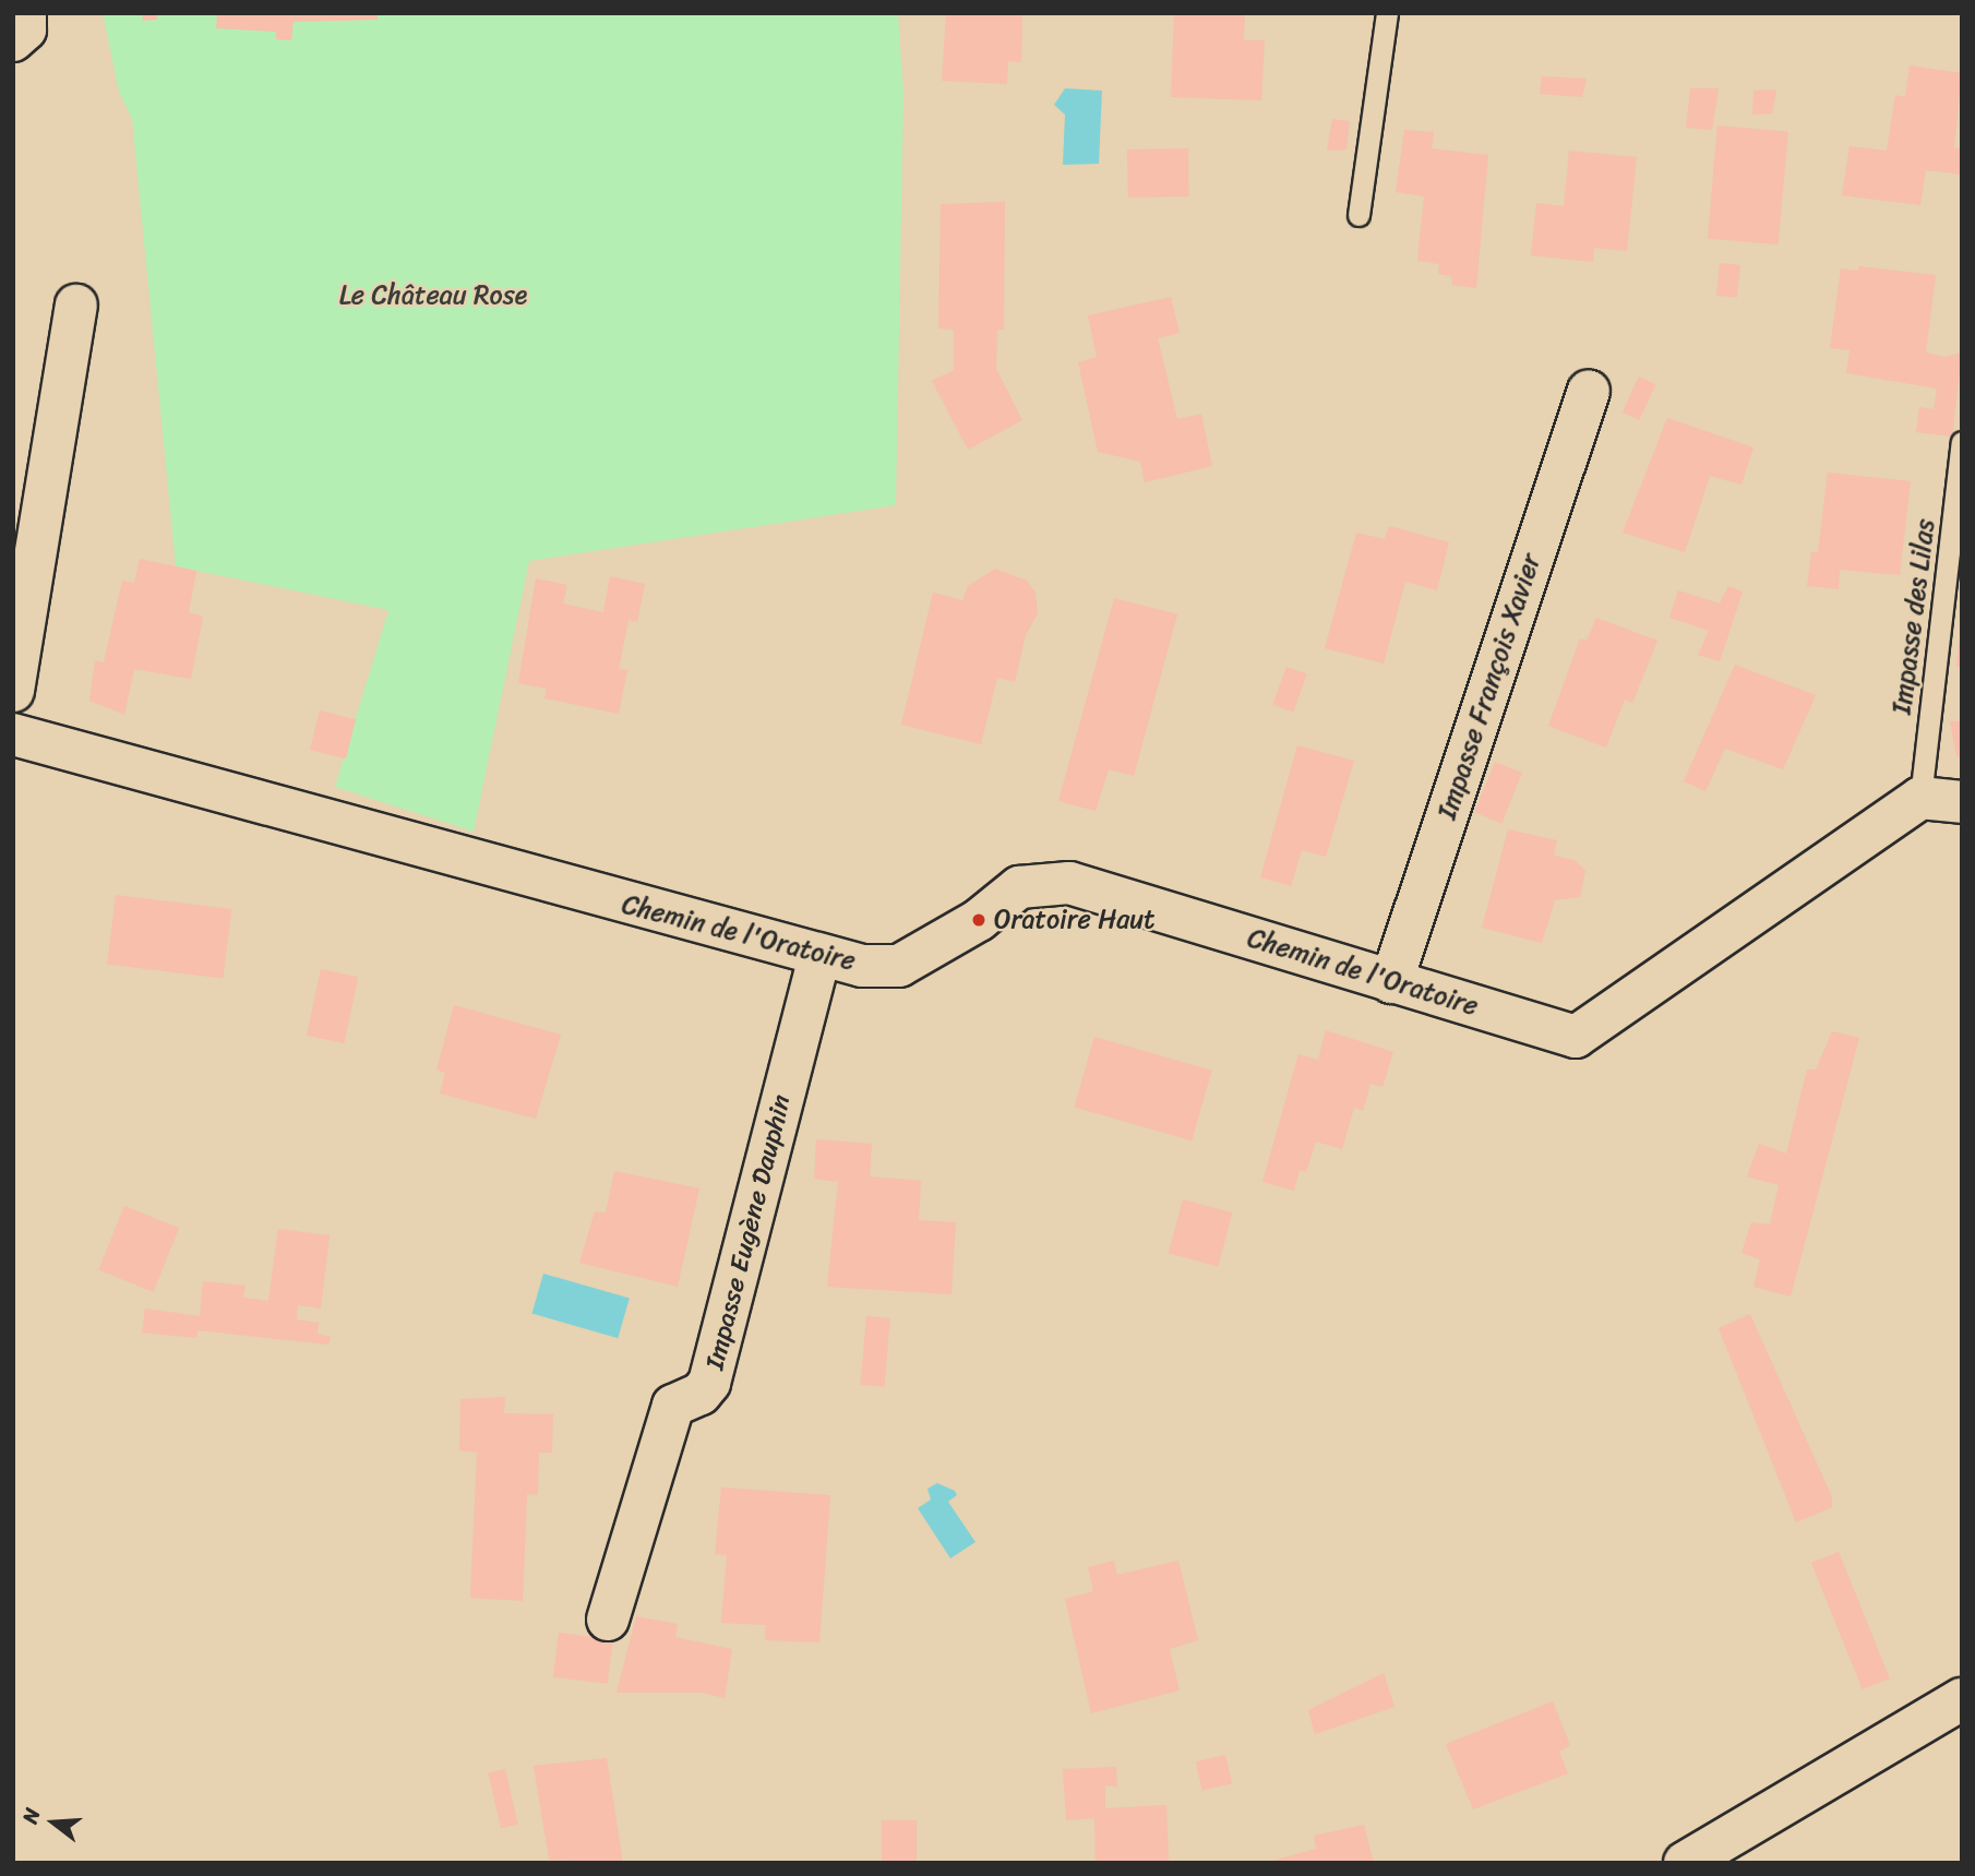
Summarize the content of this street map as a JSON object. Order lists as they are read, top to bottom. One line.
{"streets":{"street":["Impasse François Xavier","Chemin de l'Oratoire","Impasse Eugène Dauphin"],"lane":["Impasse des Lilas"]},"crossings":[["Impasse des Lilas","Chemin de l'Oratoire"],["Impasse François Xavier","Chemin de l'Oratoire"],["Chemin de l'Oratoire","Impasse Eugène Dauphin"]],"parks":["Le Château Rose"],"places":["Oratoire Haut"],"north":"left"}
